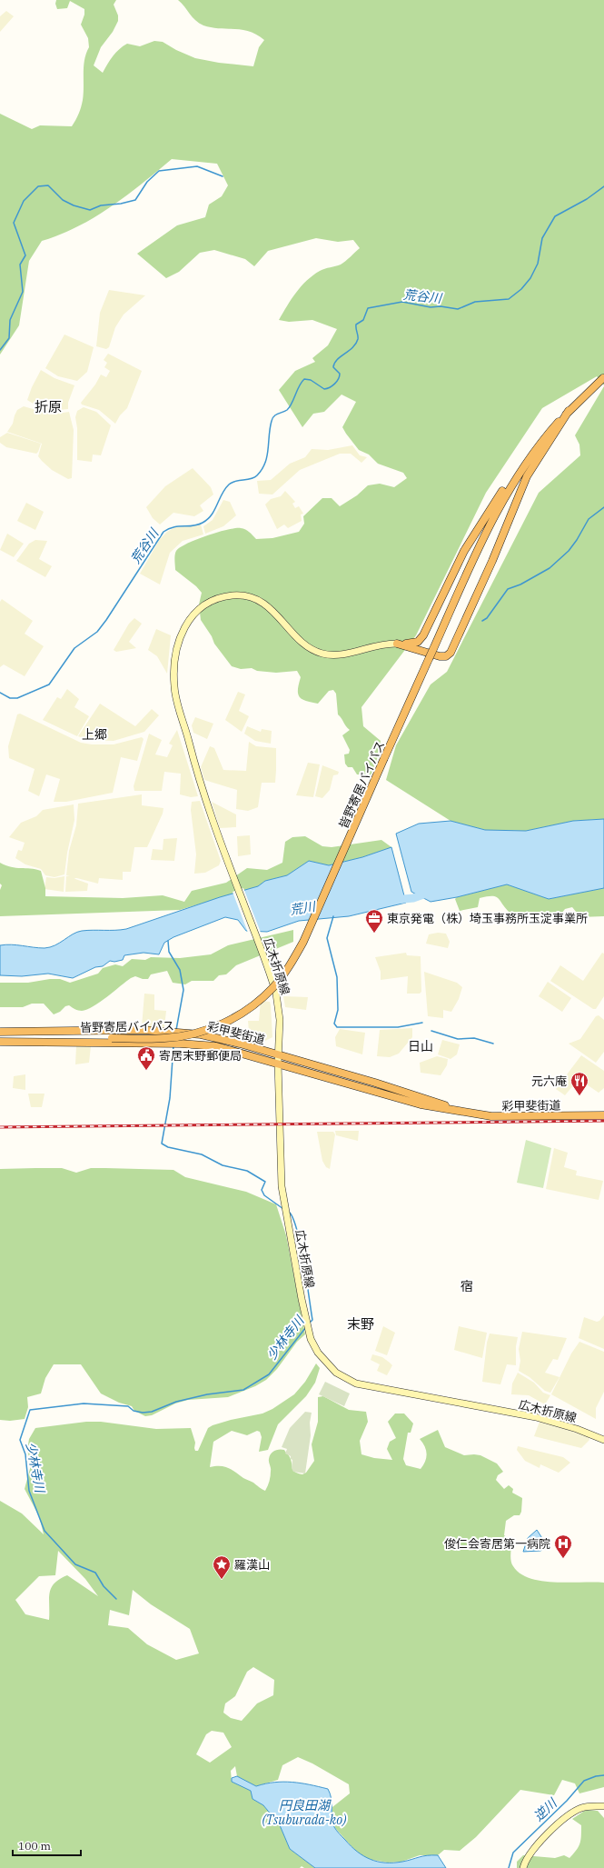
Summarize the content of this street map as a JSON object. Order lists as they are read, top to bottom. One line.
{"streets":{"highway":["皆野寄居バイパス","彩甲斐街道"],"main road":["広木折原線"]},"crossings":[["皆野寄居バイパス","彩甲斐街道"],["広木折原線","彩甲斐街道"]],"districts":["折原","上郷","日山","宿","末野"],"water":["荒谷川","荒川","少林寺川","円良田湖 (Tsuburada-ko)","逆川"],"places":{"office":["東京発電（株）埼玉事務所玉淀事業所"],"public building":["寄居末野郵便局"],"restaurant":["元六庵"],"hospital":["俊仁会寄居第一病院"],"place":["羅漢山"]},"scale_bar":"100 m"}
